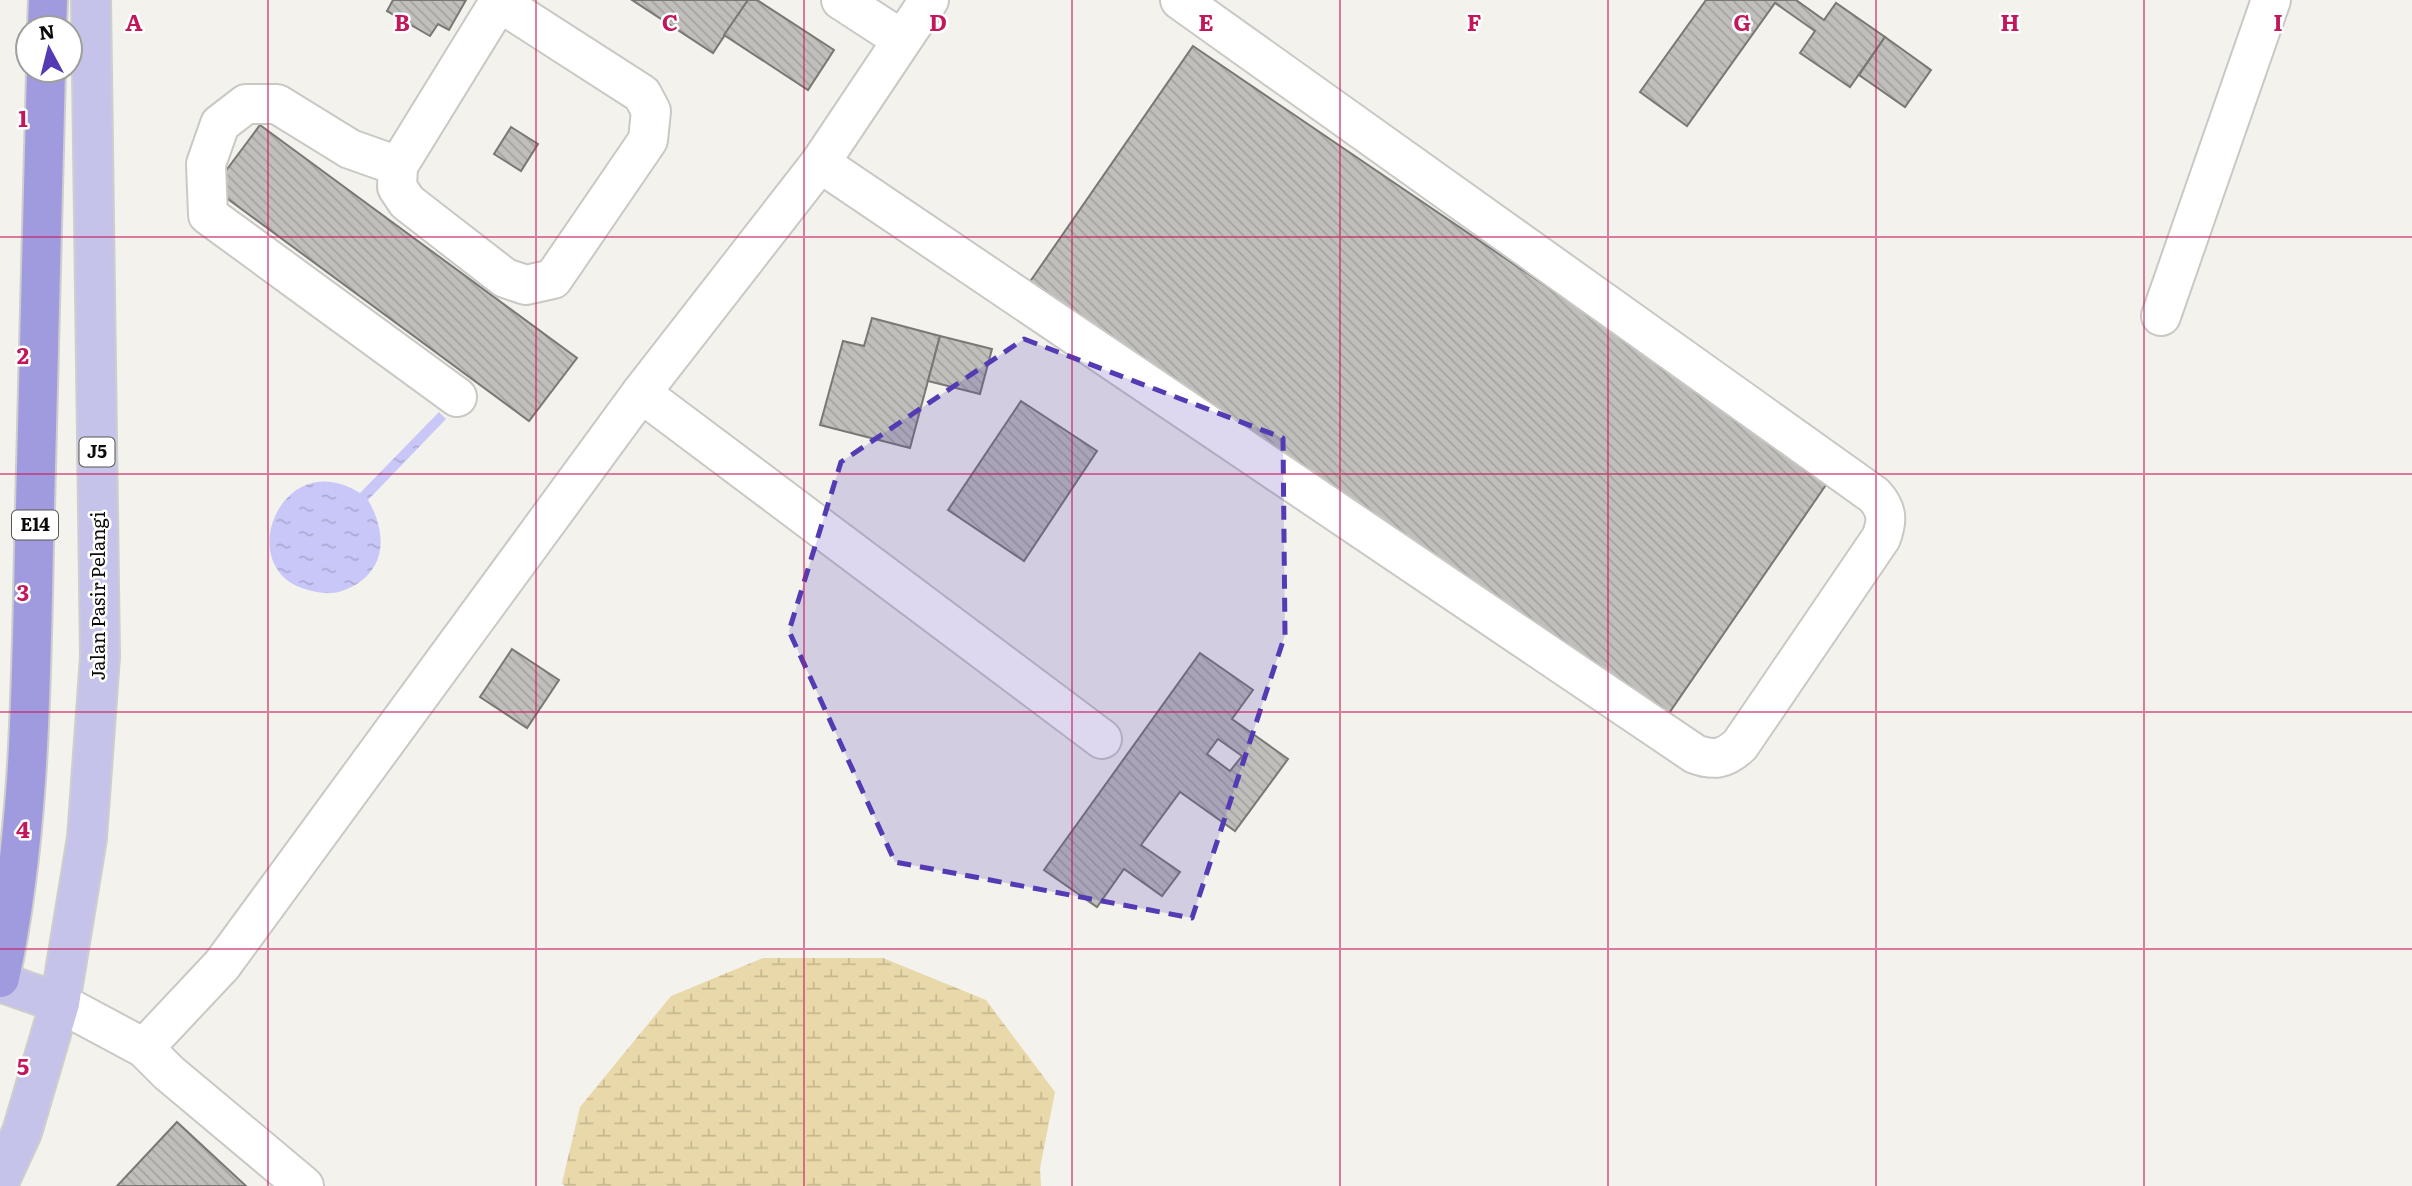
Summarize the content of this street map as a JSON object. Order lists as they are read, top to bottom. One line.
{"streets":{"highway":["E14"],"main road":["J5","Jalan Pasir Pelangi"]},"north":"top","grid":{"columns":["A","B","C","D","E","F","G","H","I"],"rows":["1","2","3","4","5"]}}
